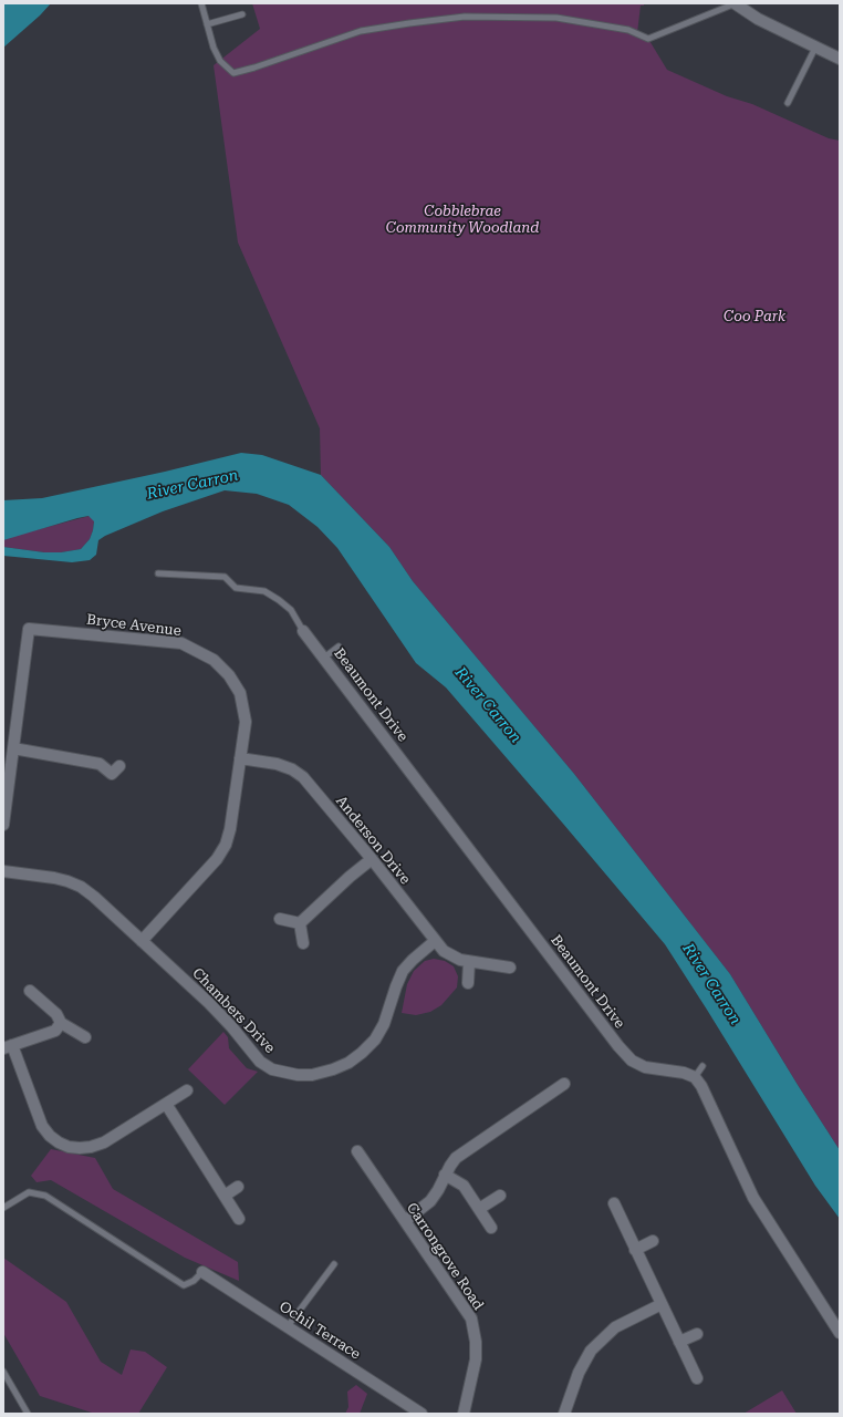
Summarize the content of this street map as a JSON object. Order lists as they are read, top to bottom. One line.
{"streets":{"street":["Bryce Avenue","Beaumont Drive","Anderson Drive","Chambers Drive","Carrongrove Road","Ochil Terrace"]},"crossings":[["Bryce Avenue","Anderson Drive"],["Bryce Avenue","Chambers Drive"],["Anderson Drive","Chambers Drive"]],"water":["River Carron"],"parks":["Cobblebrae Community Woodland","Coo Park"]}
